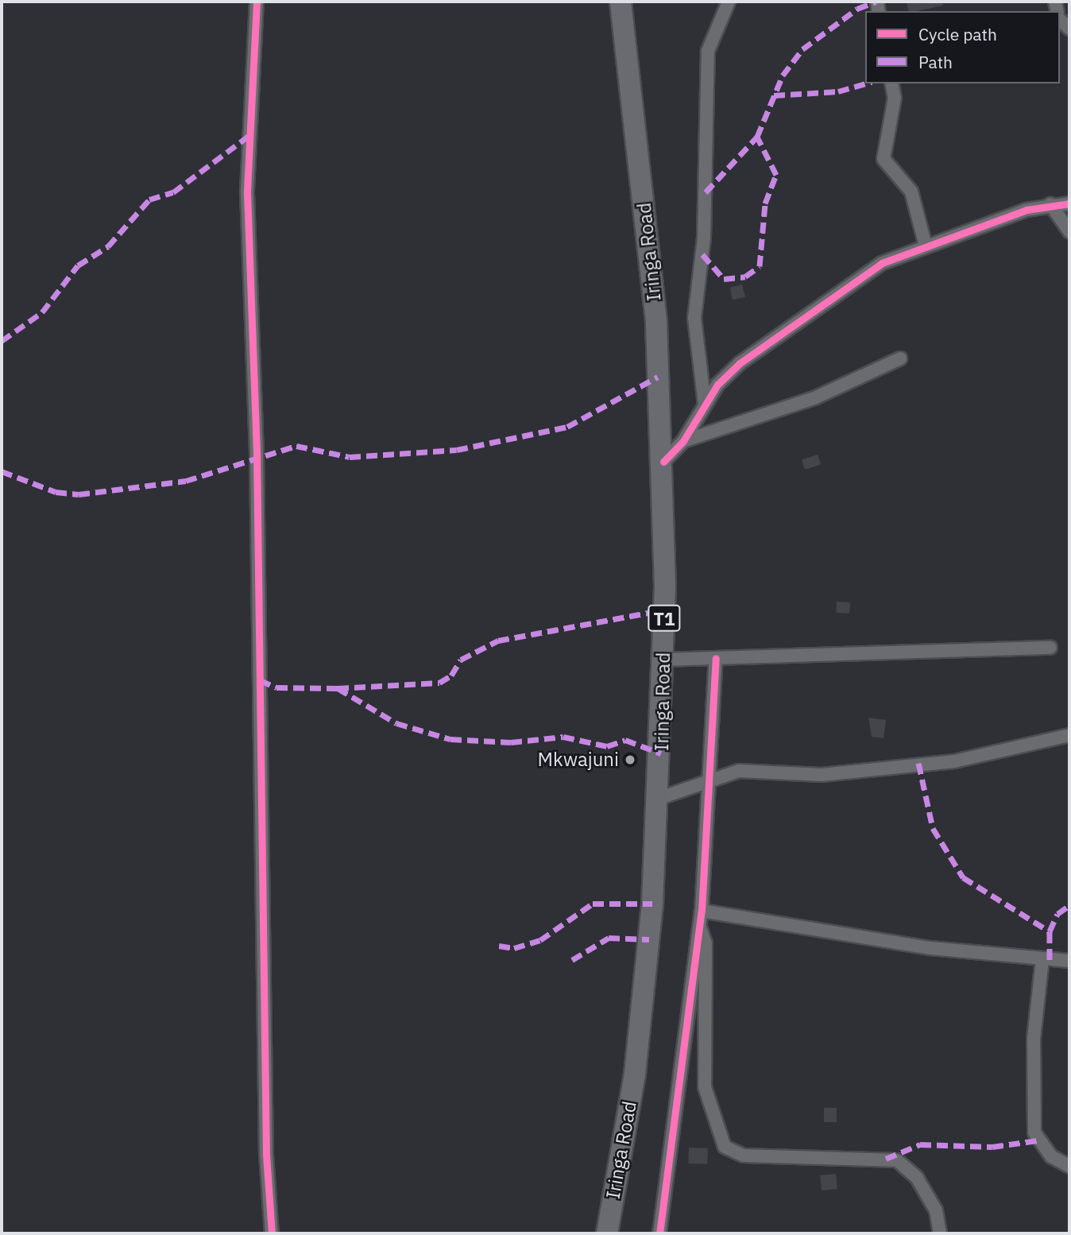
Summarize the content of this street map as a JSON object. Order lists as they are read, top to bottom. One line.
{"streets":{"highway":["Iringa Road","T1"]},"places":["Mkwajuni"],"legend":["Cycle path","Path"]}
